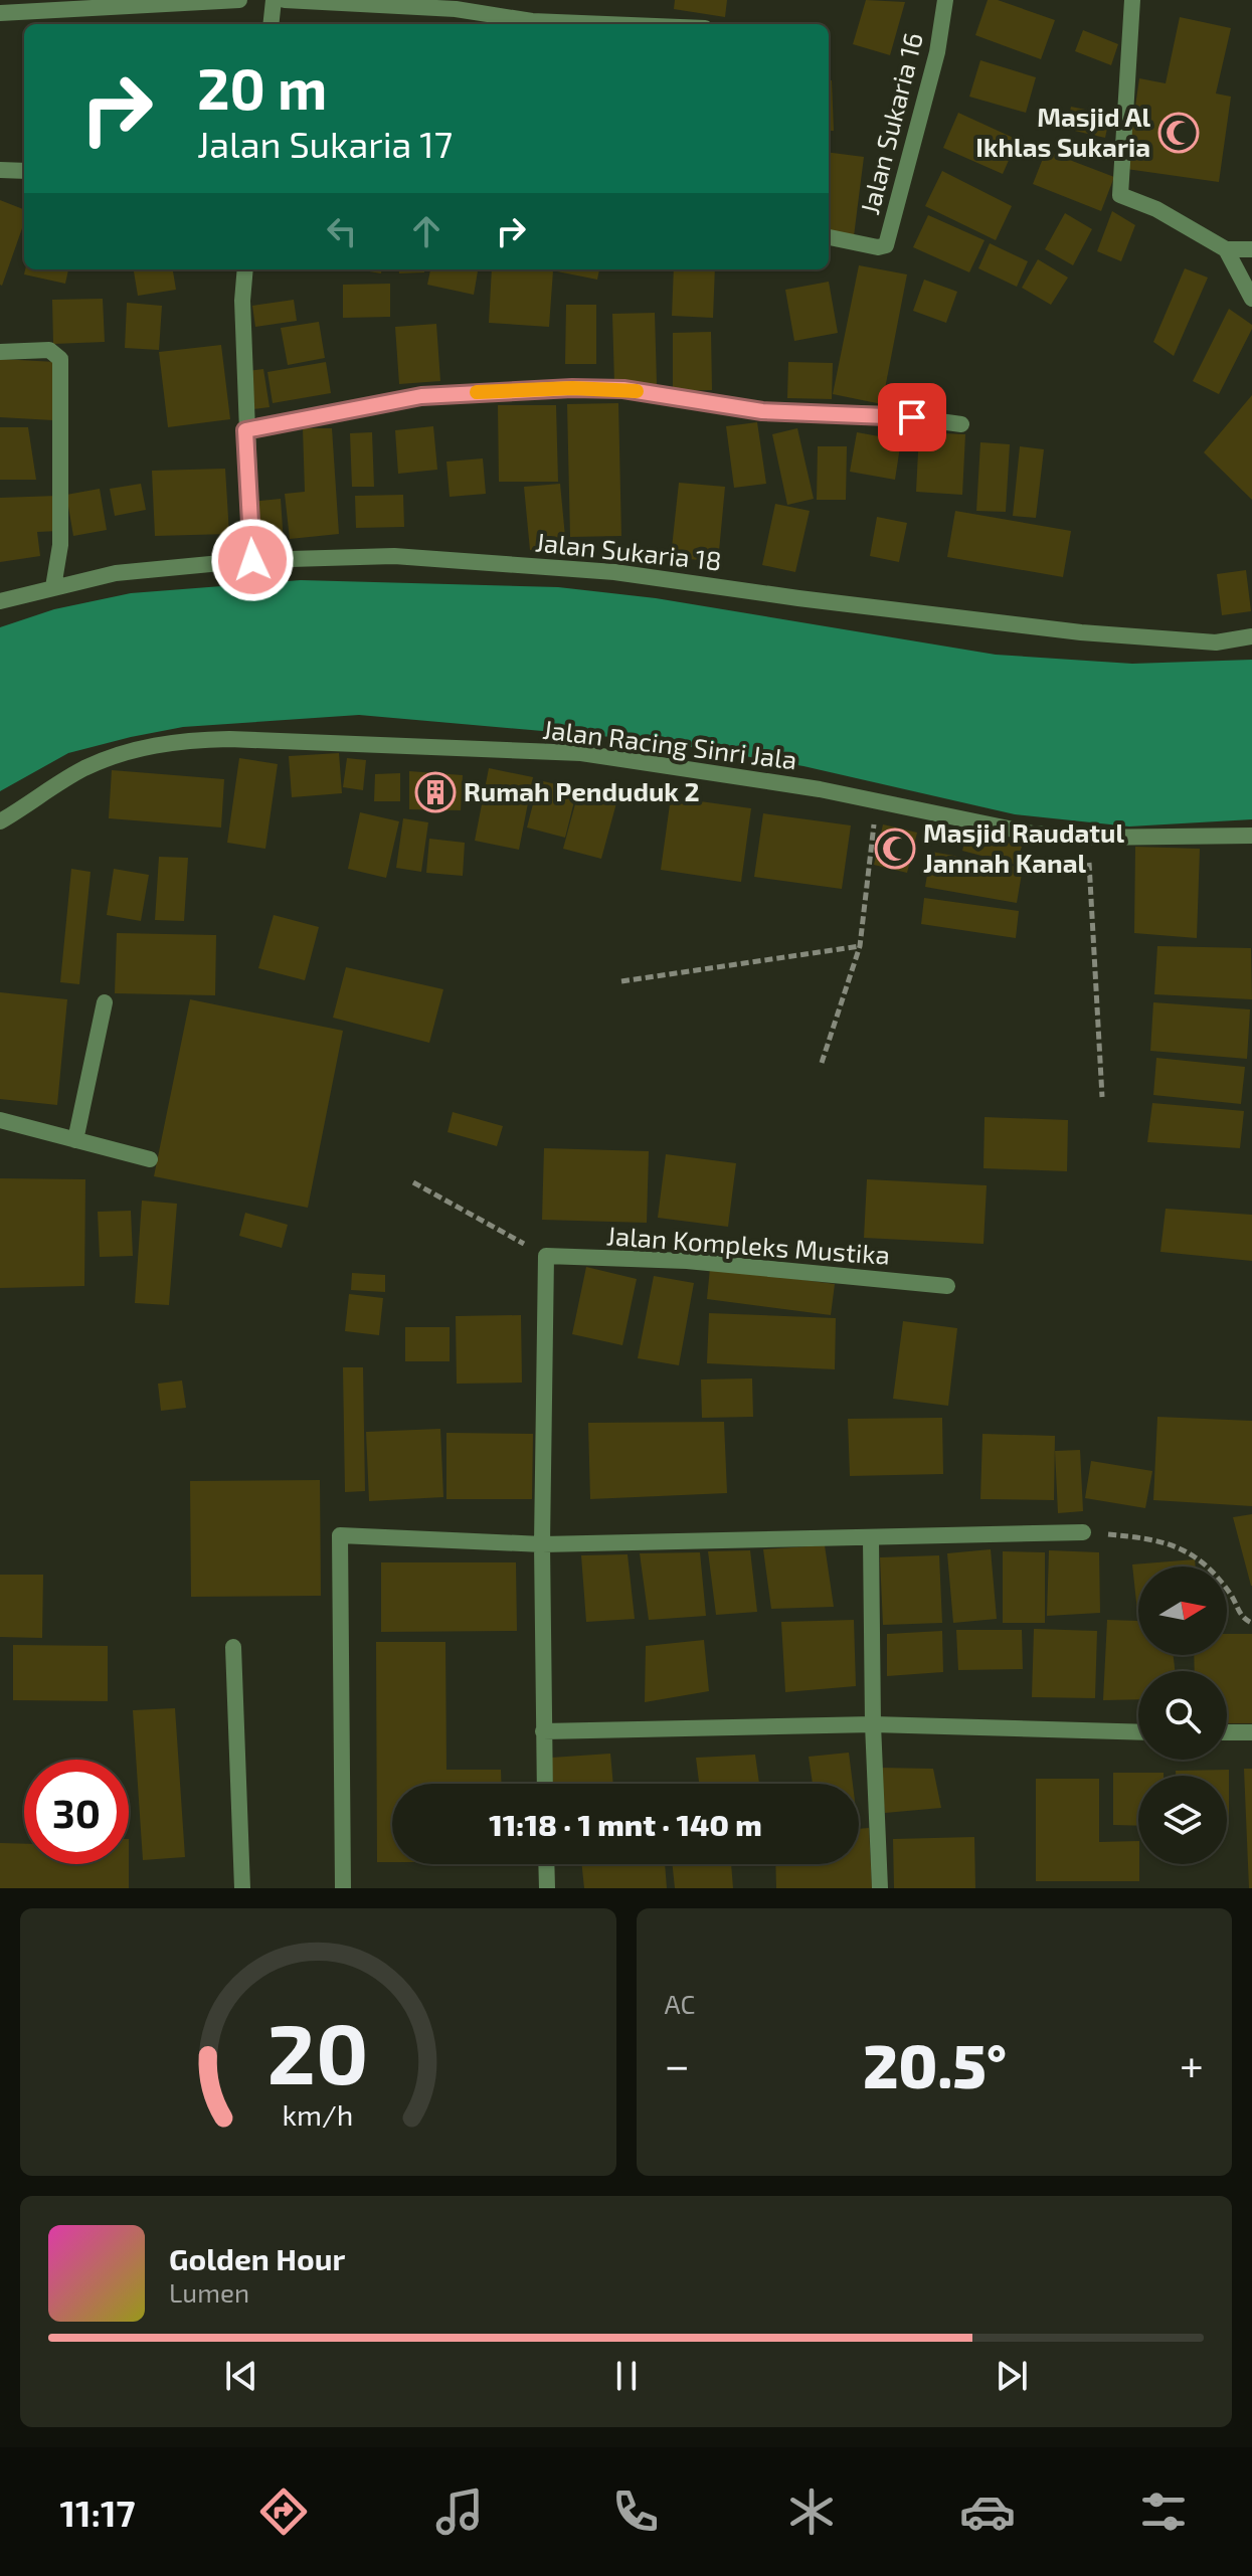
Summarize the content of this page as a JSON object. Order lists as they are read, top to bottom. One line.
{"streets":{"street":["Jalan Sukaria 16","Jalan Sukaria 18","Jalan Racing Sinri Jala","Jalan Kompleks Mustika"]},"places":{"mosque":["Masjid Al Ikhlas Sukaria","Masjid Raudatul Jannah Kanal"],"building":["Rumah Penduduk 2"]},"north":"right","page":{"turn":["20 m","Jalan Sukaria 17"],"limit":"30","trip":"11:18 · 1 mnt · 140 m","tile":"AC","heat":["−","20.5°","+"],"song":["Golden Hour","Lumen"],"tabs":"11:17","gauge":["20","km/h"]}}
